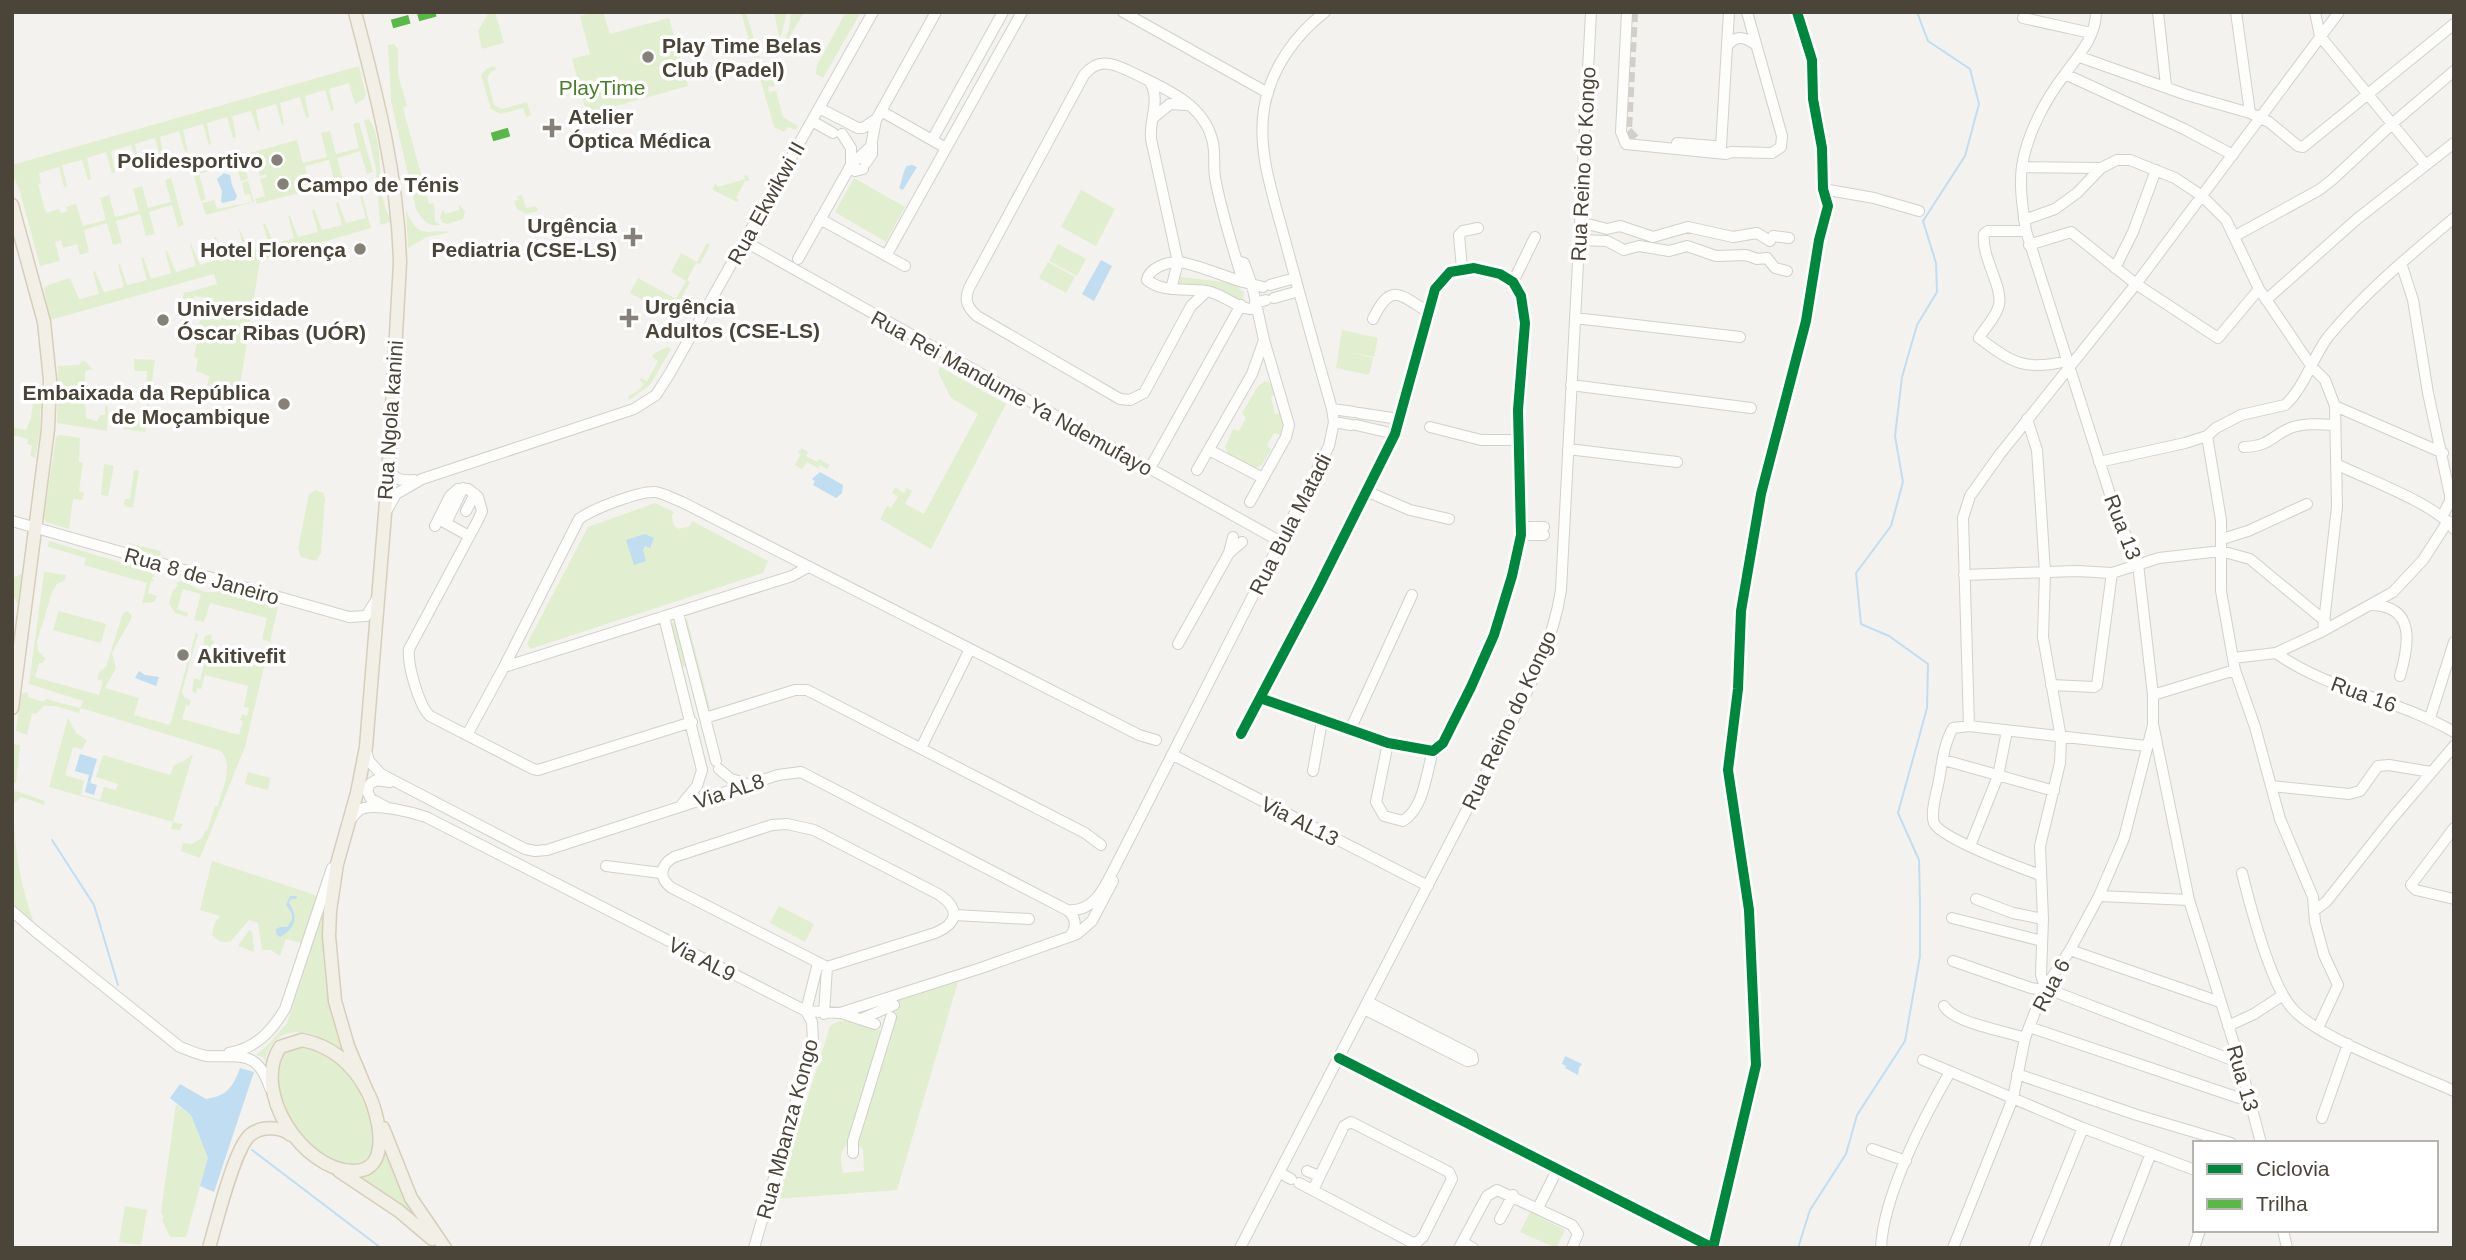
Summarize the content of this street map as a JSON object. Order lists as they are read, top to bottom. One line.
{"streets":{"main road":["Rua Ngola kanini"],"street":["Rua Reino do Kongo","Rua Ekwikwi II","Rua Rei Mandume Ya Ndemufayo","Rua Bula Matadi","Rua 13","Rua 8 de Janeiro","Rua 16","Via AL8","Via AL13","Via AL9","Rua 6","Rua Mbanza Kongo"]},"crossings":[["Rua Reino do Kongo","Via AL13"],["Rua Ekwikwi II","Rua Rei Mandume Ya Ndemufayo"],["Rua Ekwikwi II","Rua Ngola kanini"],["Rua Ngola kanini","Rua 8 de Janeiro"],["Rua Ngola kanini","Via AL9"],["Rua Bula Matadi","Via AL8"],["Rua Bula Matadi","Via AL13"],["Rua Bula Matadi","Via AL9"],["Rua 13","Rua 6"],["Via AL9","Rua Mbanza Kongo"]],"parks":["PlayTime"],"places":{"other":["Play Time Belas Club (Padel)","Polidesportivo","Campo de Ténis","Hotel Florença","Universidade Óscar Ribas (UÓR)","Embaixada da República de Moçambique","Akitivefit"],"health":["Atelier Óptica Médica","Urgência Pediatria (CSE-LS)","Urgência Adultos (CSE-LS)"]},"legend":["Ciclovia","Trilha"]}
